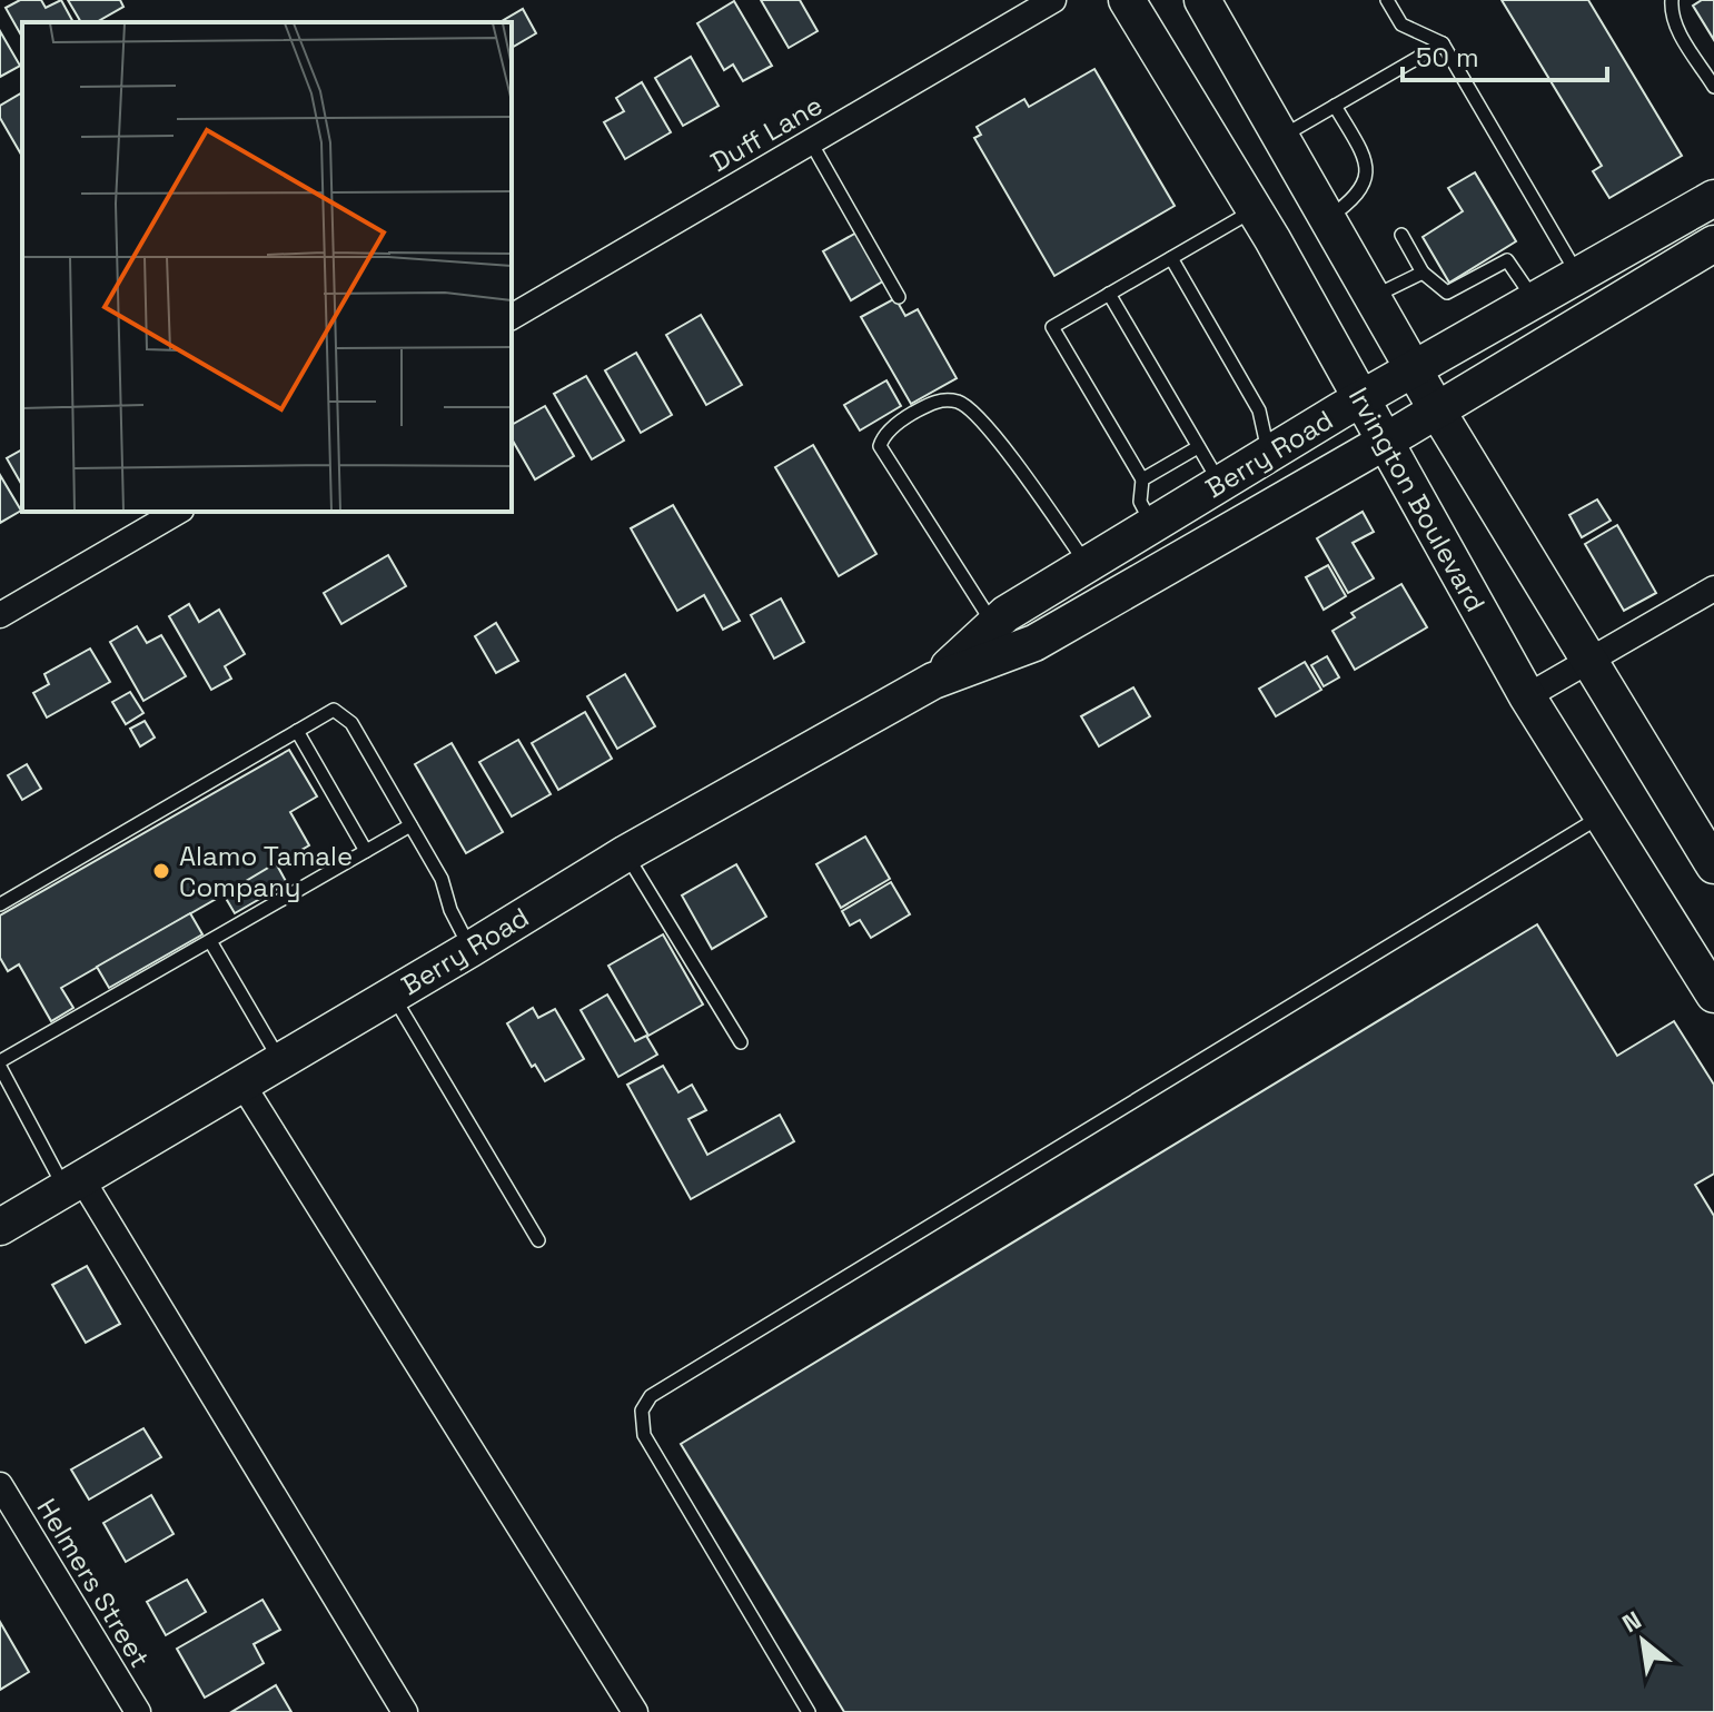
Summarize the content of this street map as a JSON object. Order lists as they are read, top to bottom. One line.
{"streets":{"street":["Duff Lane","Berry Road","Irvington Boulevard","Helmers Street"]},"crossings":[["Berry Road","Irvington Boulevard"]],"places":["Alamo Tamale Company"],"scale_bar":"50 m","north":"top left"}
